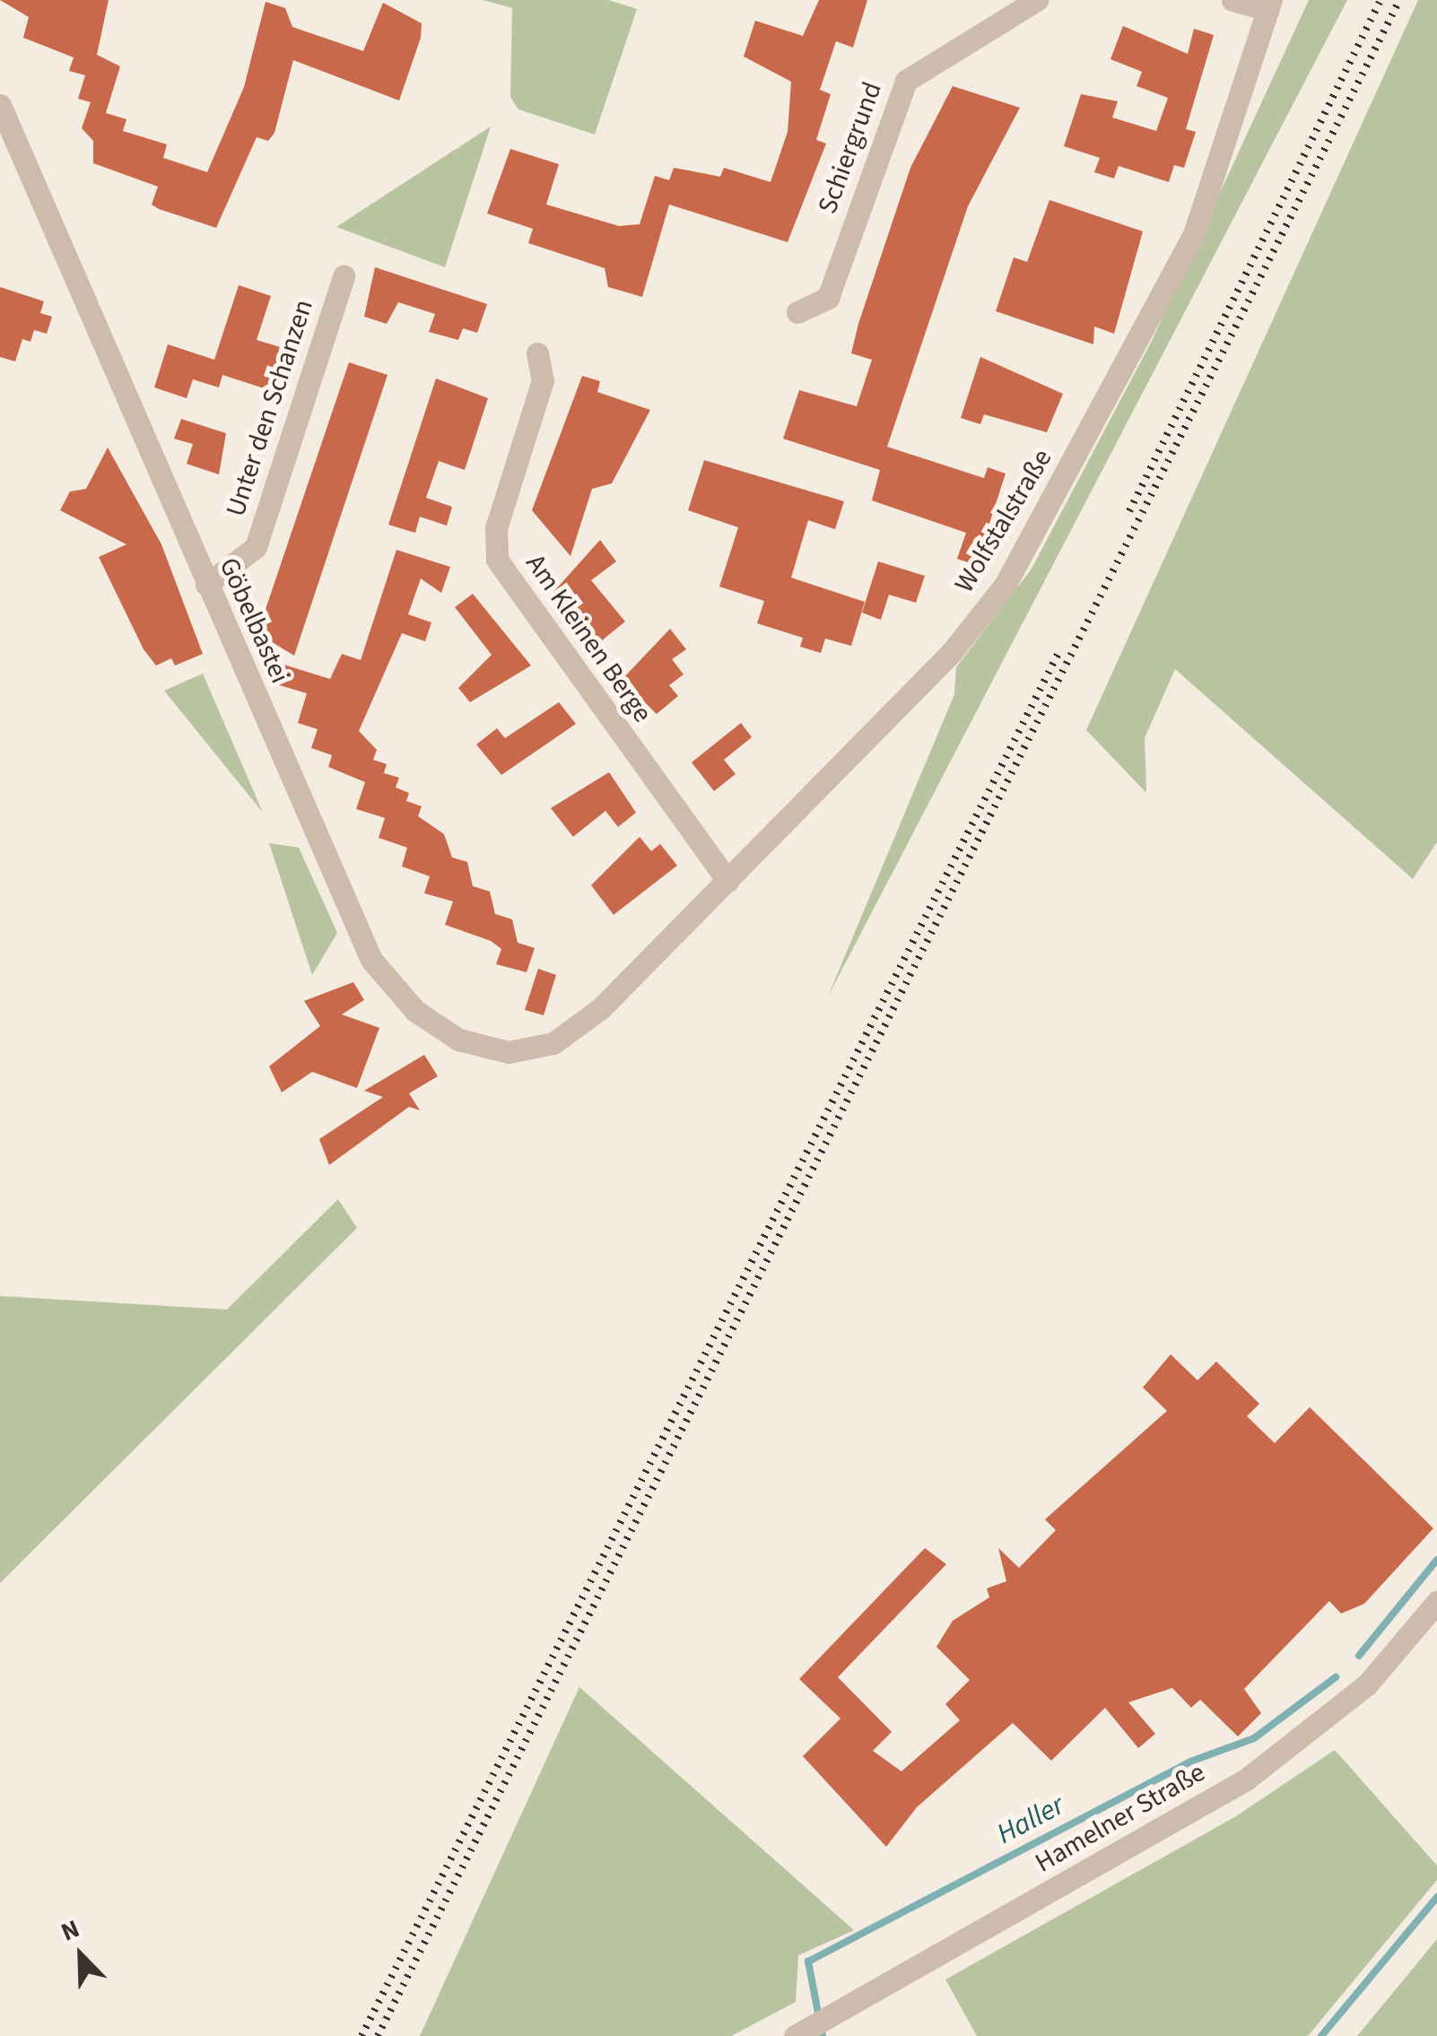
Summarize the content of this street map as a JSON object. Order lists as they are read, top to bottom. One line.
{"streets":{"street":["Schiergrund","Unter den Schanzen","Wolfstalstraße","Göbelbastei","Am Kleinen Berge","Hamelner Straße"]},"crossings":[["Unter den Schanzen","Göbelbastei"],["Wolfstalstraße","Göbelbastei"],["Wolfstalstraße","Am Kleinen Berge"]],"water":["Haller"],"north":"top left"}
